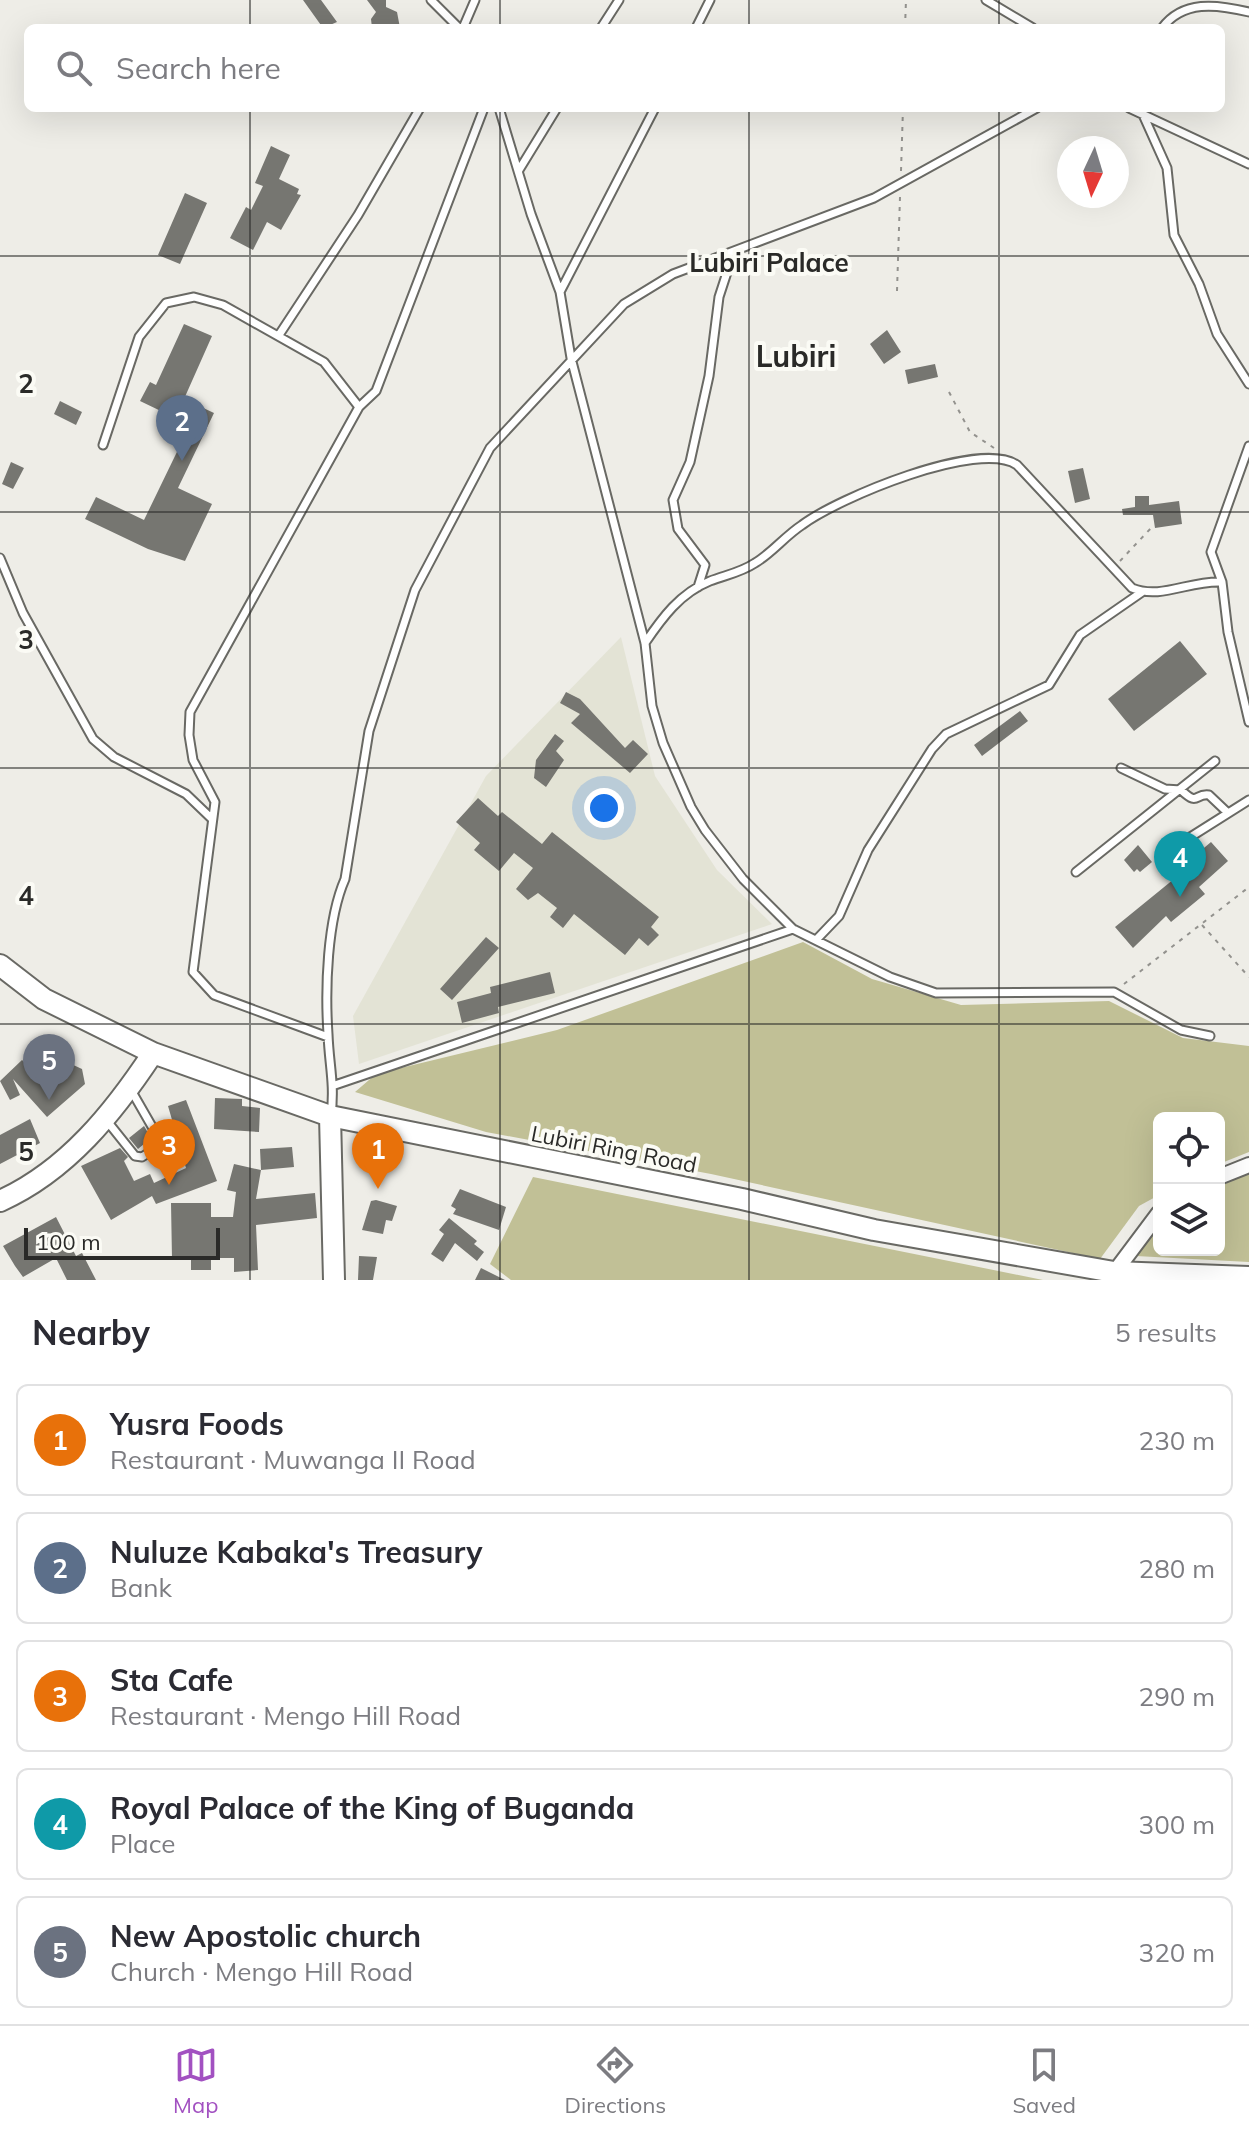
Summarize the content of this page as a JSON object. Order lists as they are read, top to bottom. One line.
{"streets":{"main road":["Lubiri Ring Road"]},"districts":["Lubiri Palace","Lubiri"],"scale_bar":"100 m","north":"bottom","page":{"search":"Search here","pins":["2","4","5","3","1"],"scale":"100 m","heading":["Nearby","5 results"],"list":[{"mark":"1","name":"Yusra Foods","note":"Restaurant · Muwanga II Road","value":"230 m"},{"mark":"2","name":"Nuluze Kabaka's Treasury","note":"Bank","value":"280 m"},{"mark":"3","name":"Sta Cafe","note":"Restaurant · Mengo Hill Road","value":"290 m"},{"mark":"4","name":"Royal Palace of the King of Buganda","note":"Place","value":"300 m"},{"mark":"5","name":"New Apostolic church","note":"Church · Mengo Hill Road","value":"320 m"}],"nav":["Map","Directions","Saved"]},"grid":{"rows":["2","3","4","5"]}}
